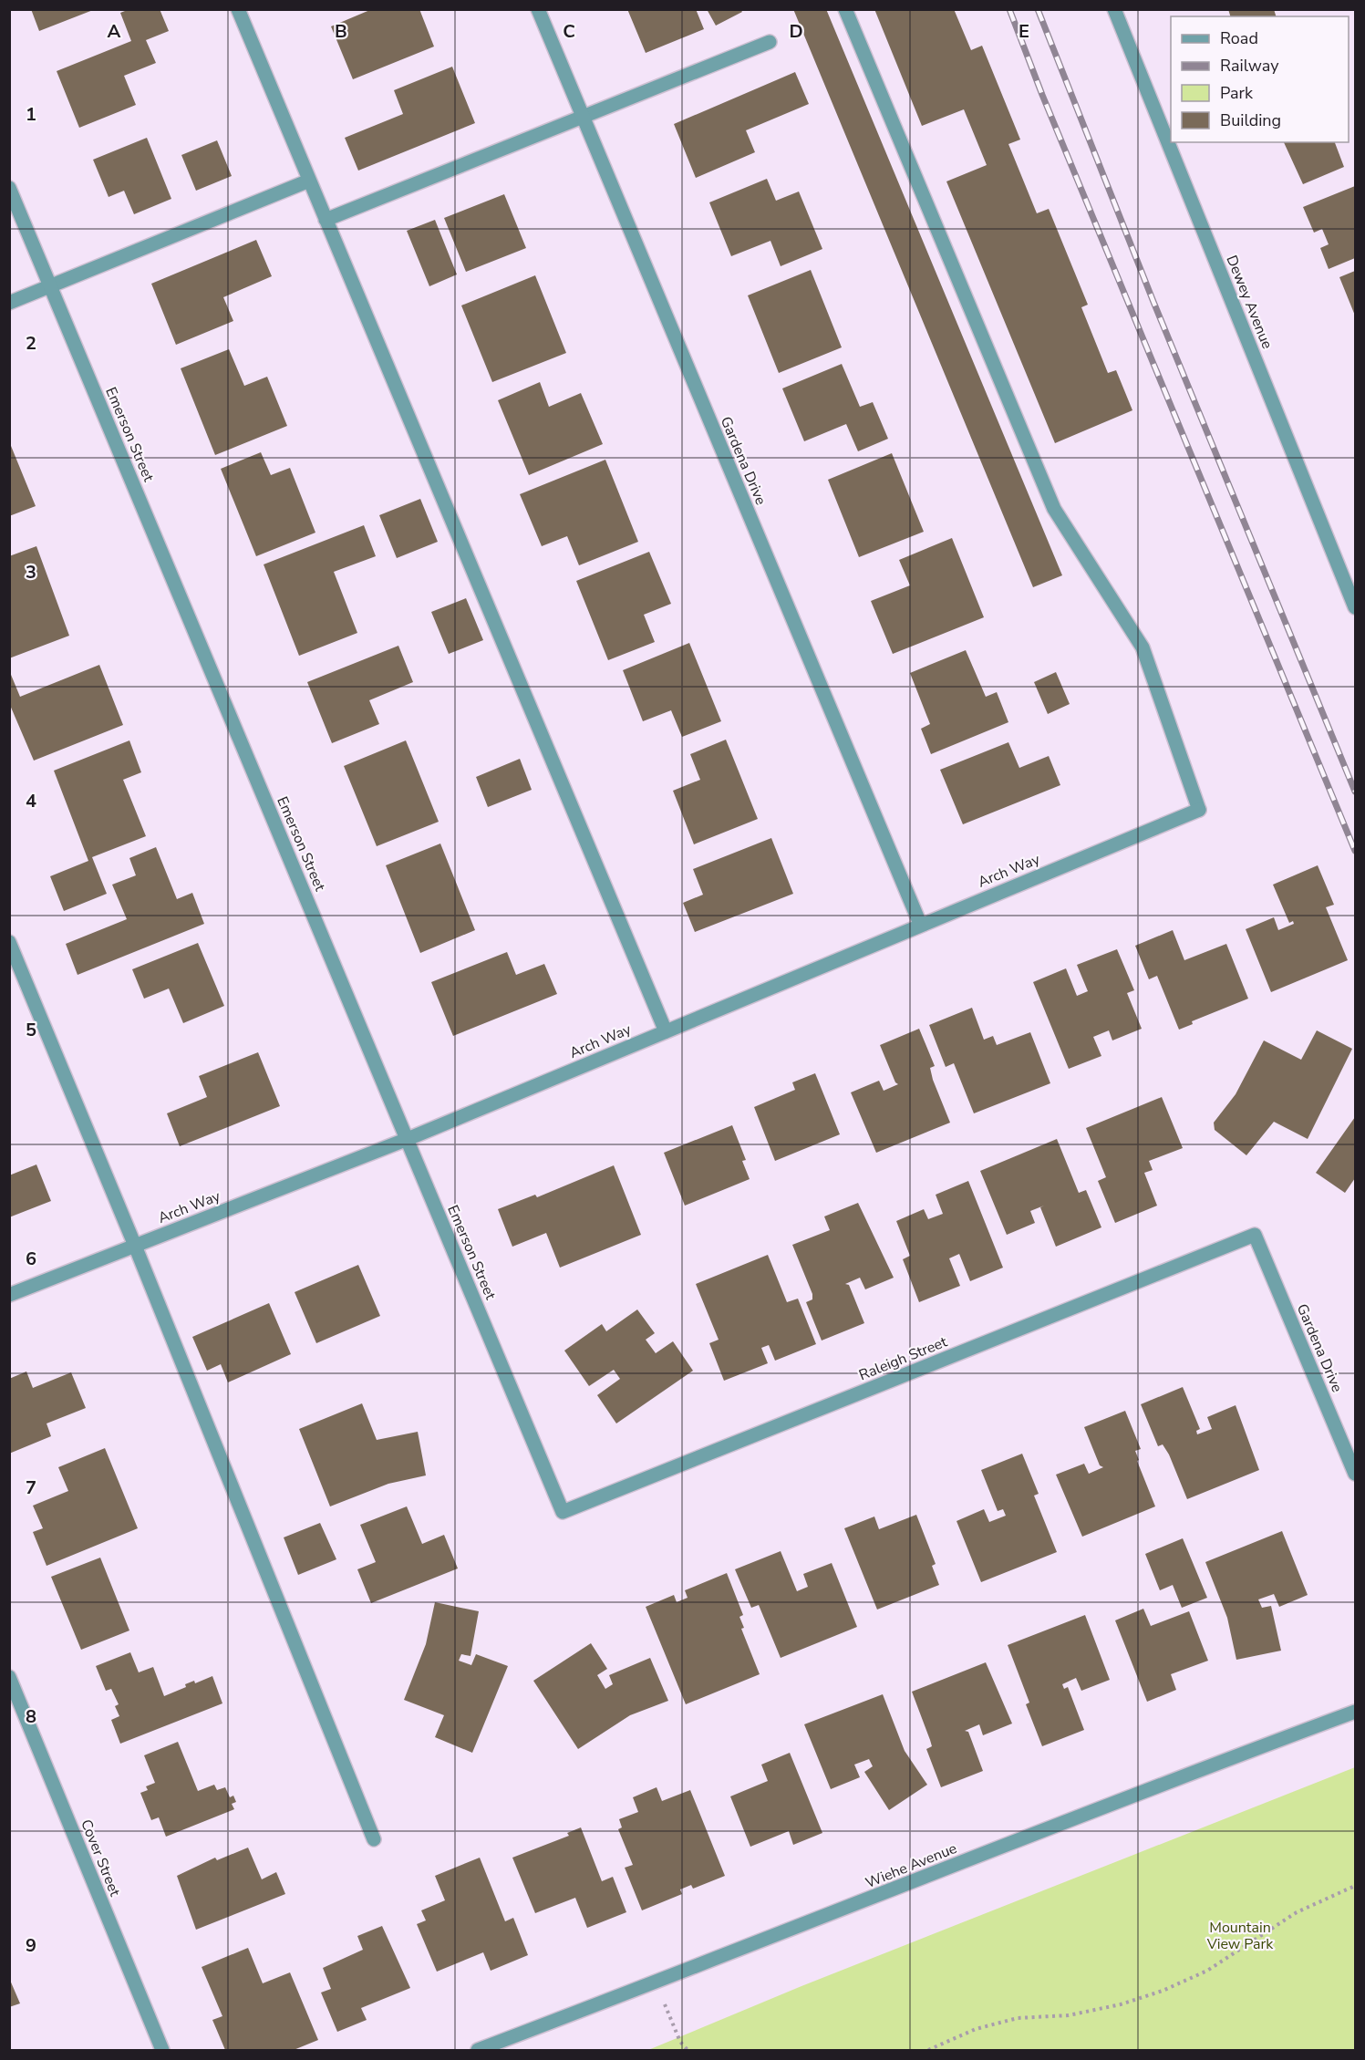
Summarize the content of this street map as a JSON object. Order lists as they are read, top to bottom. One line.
{"streets":{"street":["Dewey Avenue","Emerson Street","Gardena Drive","Arch Way","Raleigh Street","Cover Street","Wiehe Avenue"]},"crossings":[["Emerson Street","Arch Way"],["Emerson Street","Raleigh Street"],["Gardena Drive","Arch Way"],["Gardena Drive","Raleigh Street"]],"parks":["Mountain View Park"],"legend":["Road","Railway","Park","Building"],"grid":{"columns":["A","B","C","D","E"],"rows":["1","2","3","4","5","6","7","8","9"]}}
